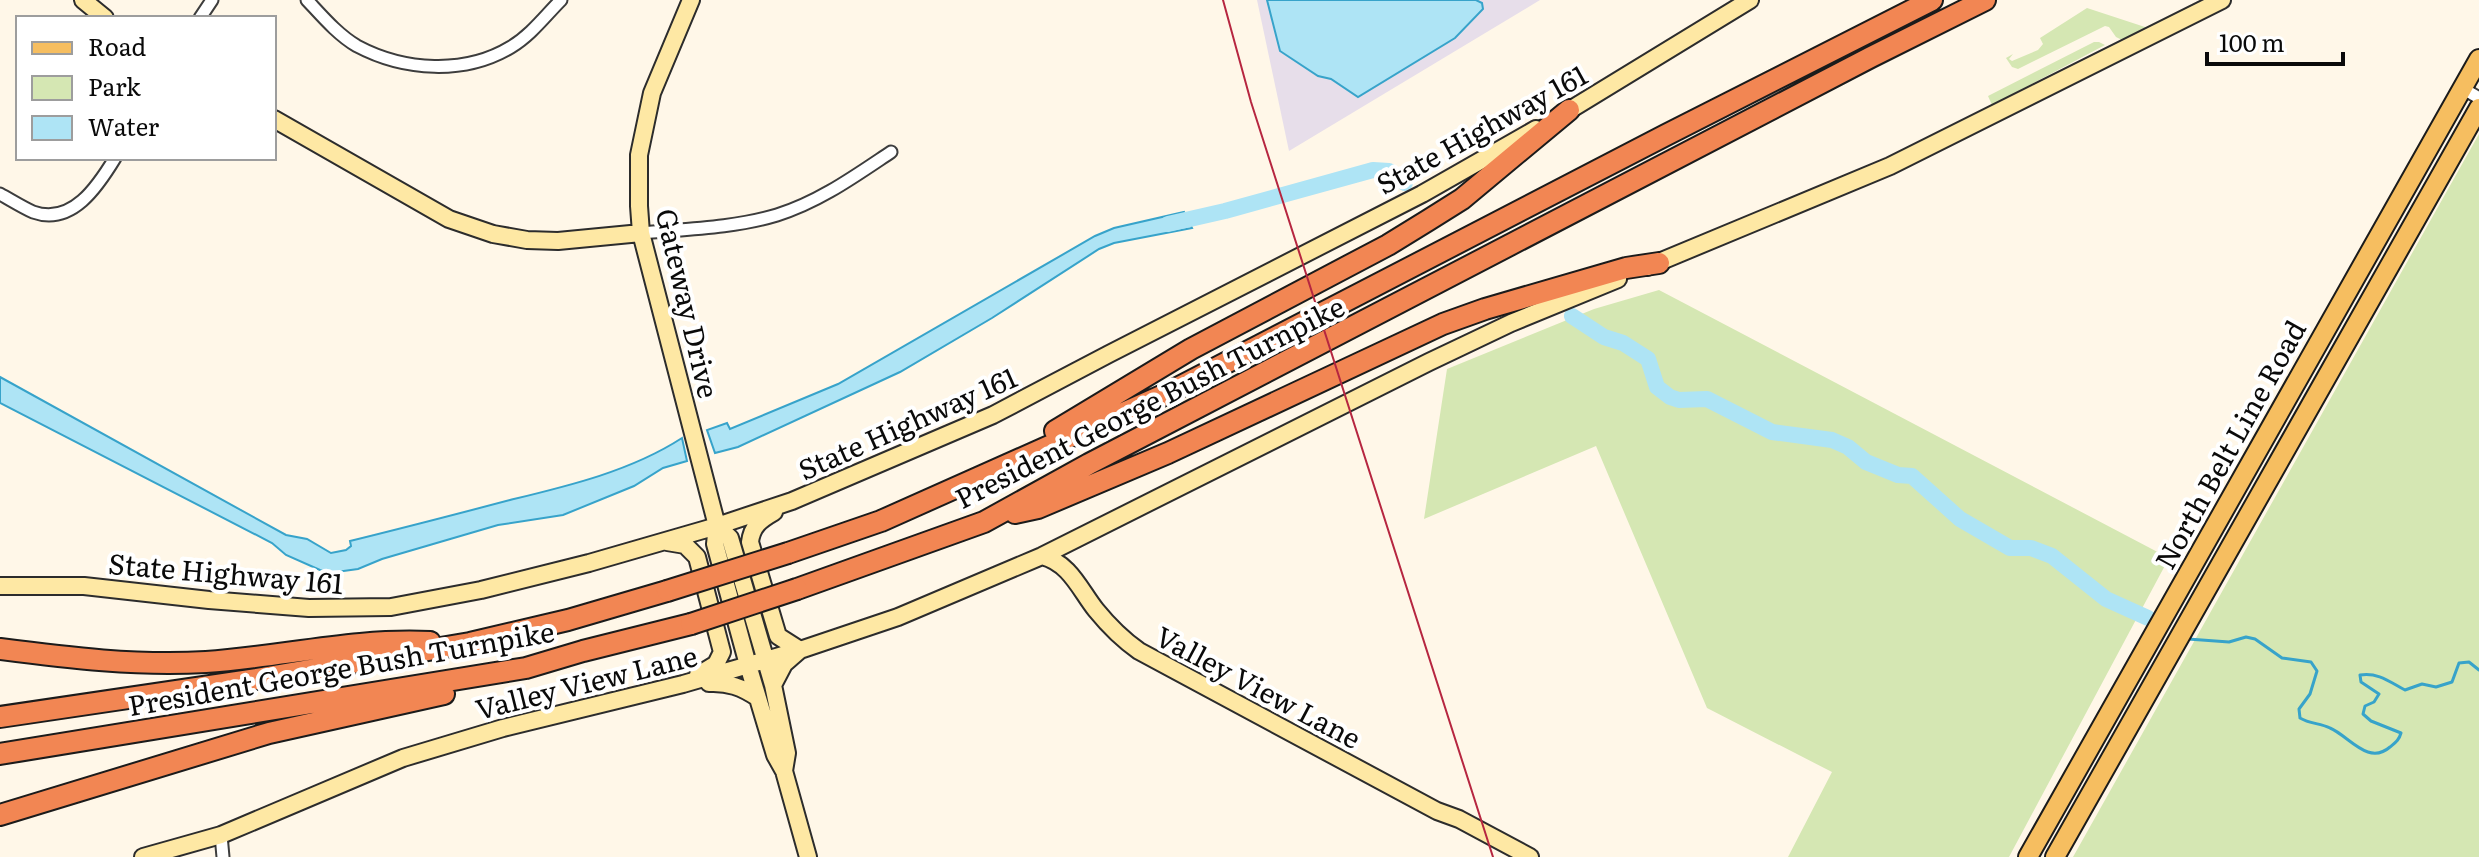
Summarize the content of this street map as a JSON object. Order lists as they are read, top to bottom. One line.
{"streets":{"highway":["President George Bush Turnpike"],"main road":["State Highway 161","Gateway Drive","North Belt Line Road","Valley View Lane"]},"crossings":[["State Highway 161","Gateway Drive"],["Gateway Drive","Valley View Lane"]],"legend":["Road","Park","Water"],"scale_bar":"100 m"}
